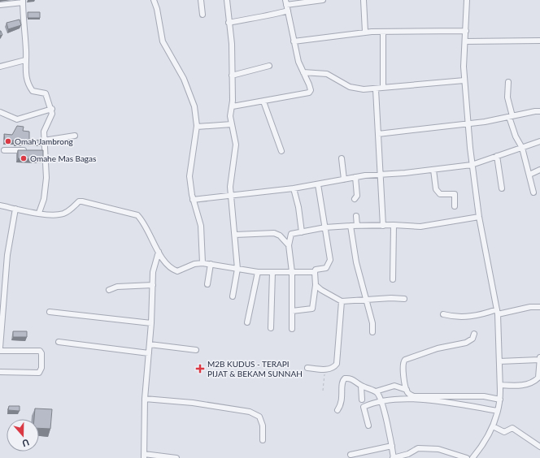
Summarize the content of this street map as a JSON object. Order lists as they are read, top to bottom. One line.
{"places":{"other":["Omah Jambrong","Omahe Mas Bagas"],"health":["M2B KUDUS - TERAPI PIJAT & BEKAM SUNNAH"]},"north":"bottom"}
